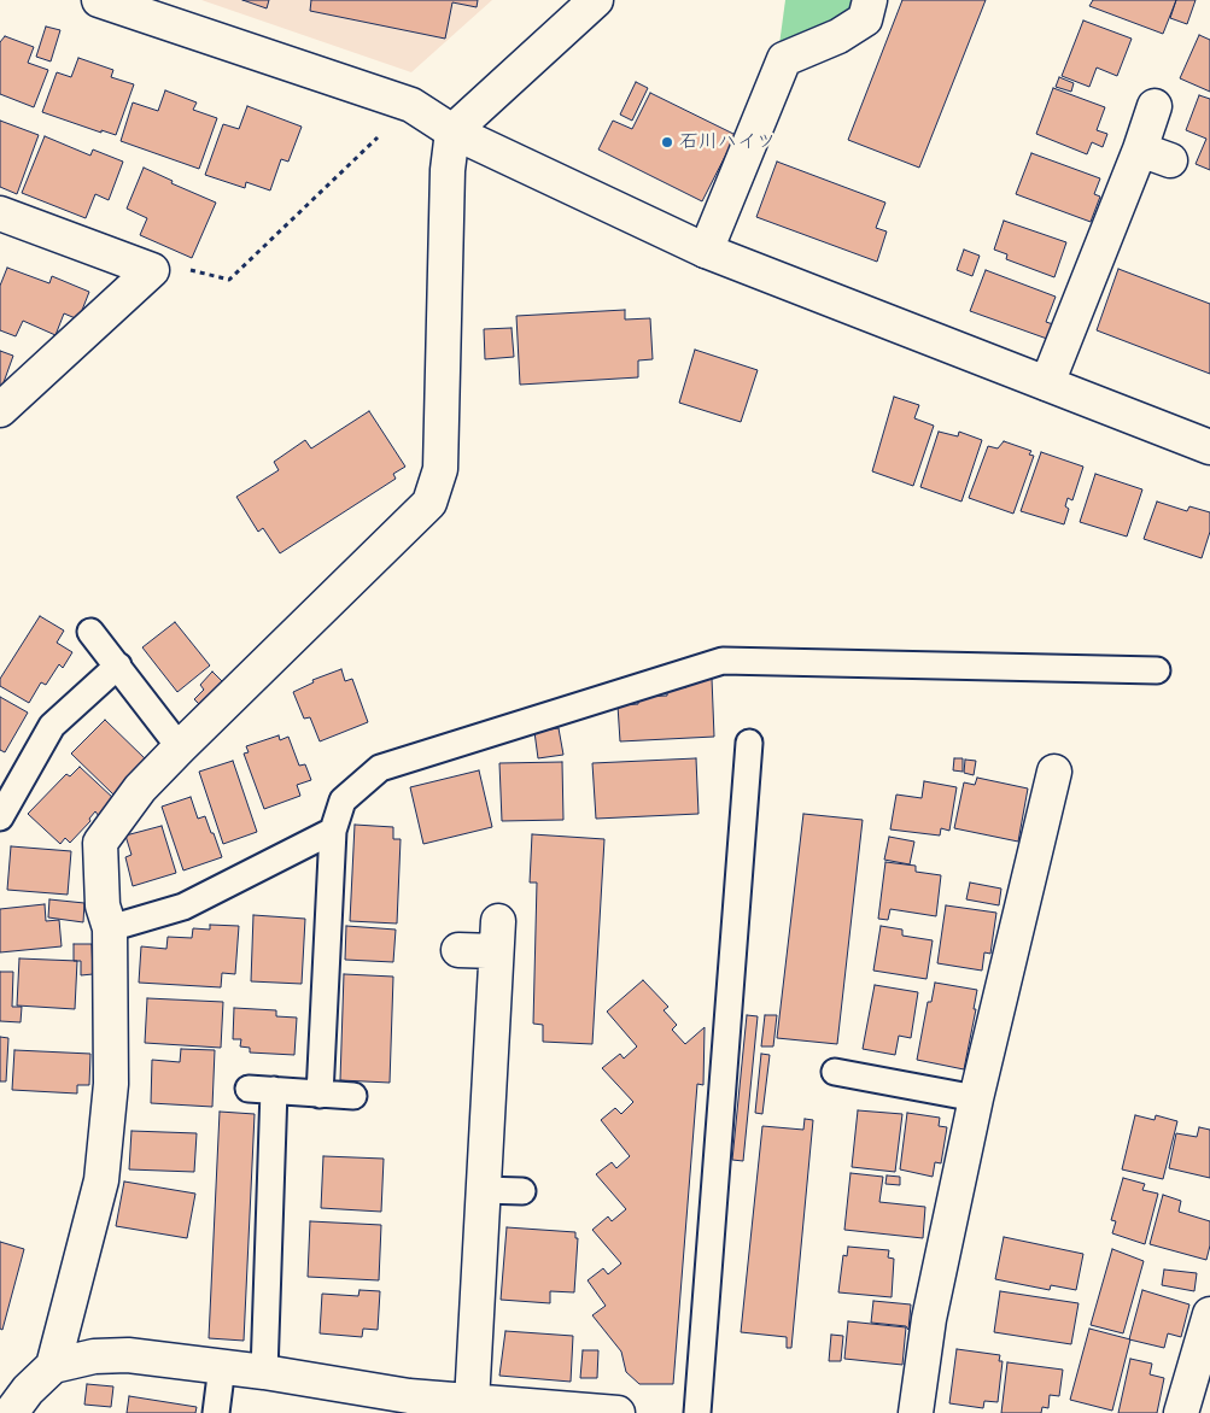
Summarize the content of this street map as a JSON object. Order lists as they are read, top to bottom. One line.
{"places":["石川ハイツ"]}
